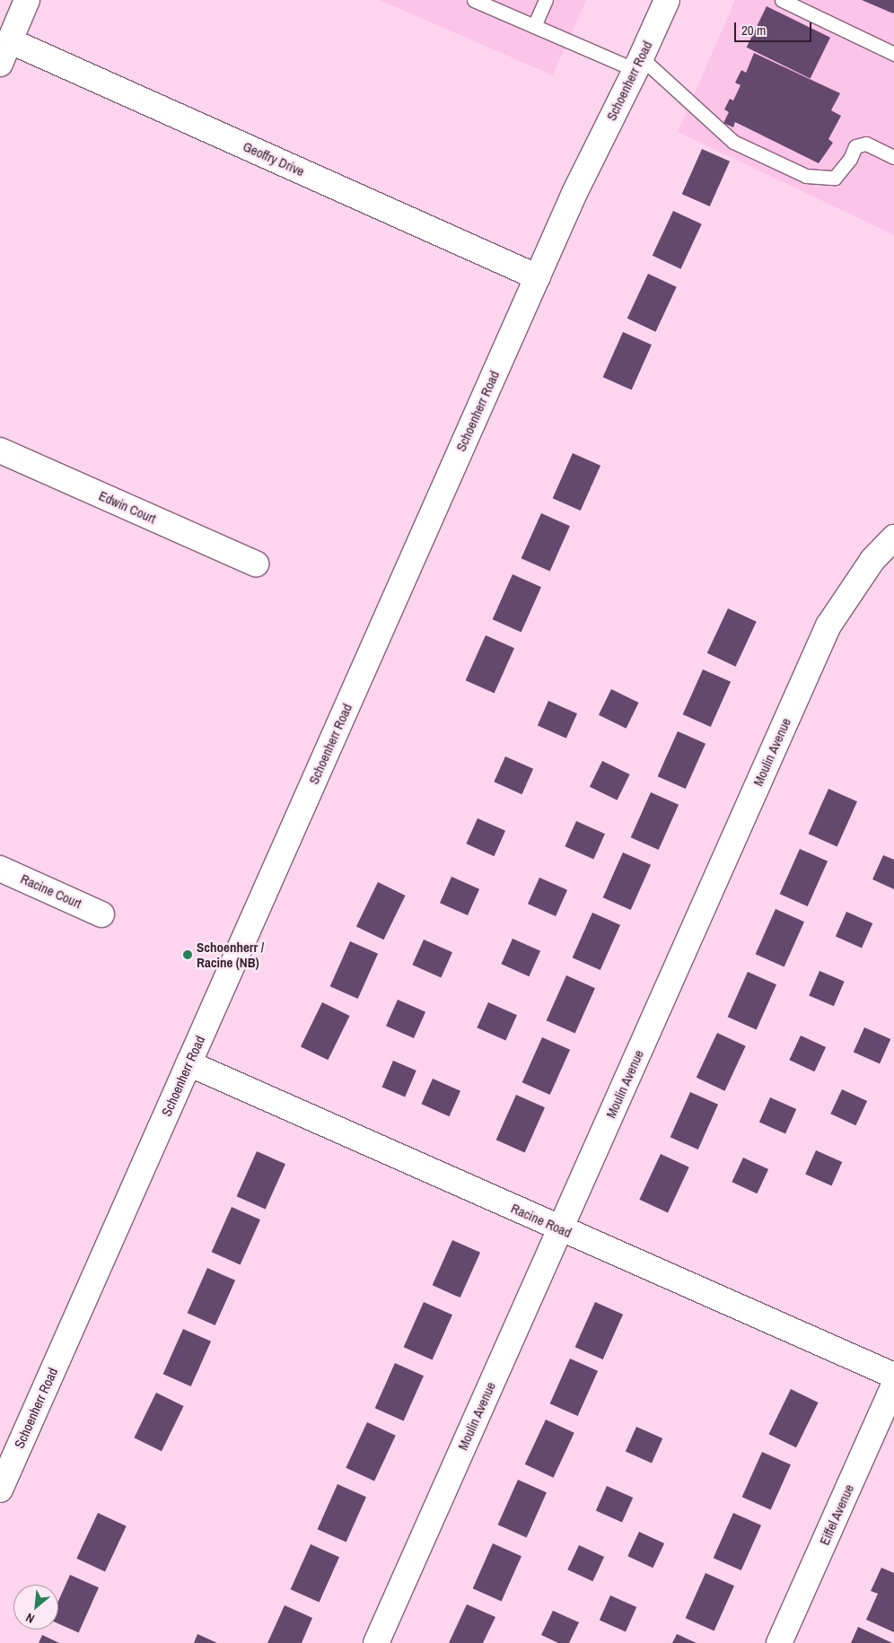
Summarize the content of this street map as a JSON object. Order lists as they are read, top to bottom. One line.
{"streets":{"street":["Schoenherr Road","Geoffry Drive","Edwin Court","Moulin Avenue","Racine Court","Racine Road","Eiffel Avenue"]},"crossings":[["Schoenherr Road","Geoffry Drive"],["Schoenherr Road","Racine Road"],["Moulin Avenue","Racine Road"]],"places":["Schoenherr / Racine (NB)"],"scale_bar":"20 m","north":"bottom left"}
